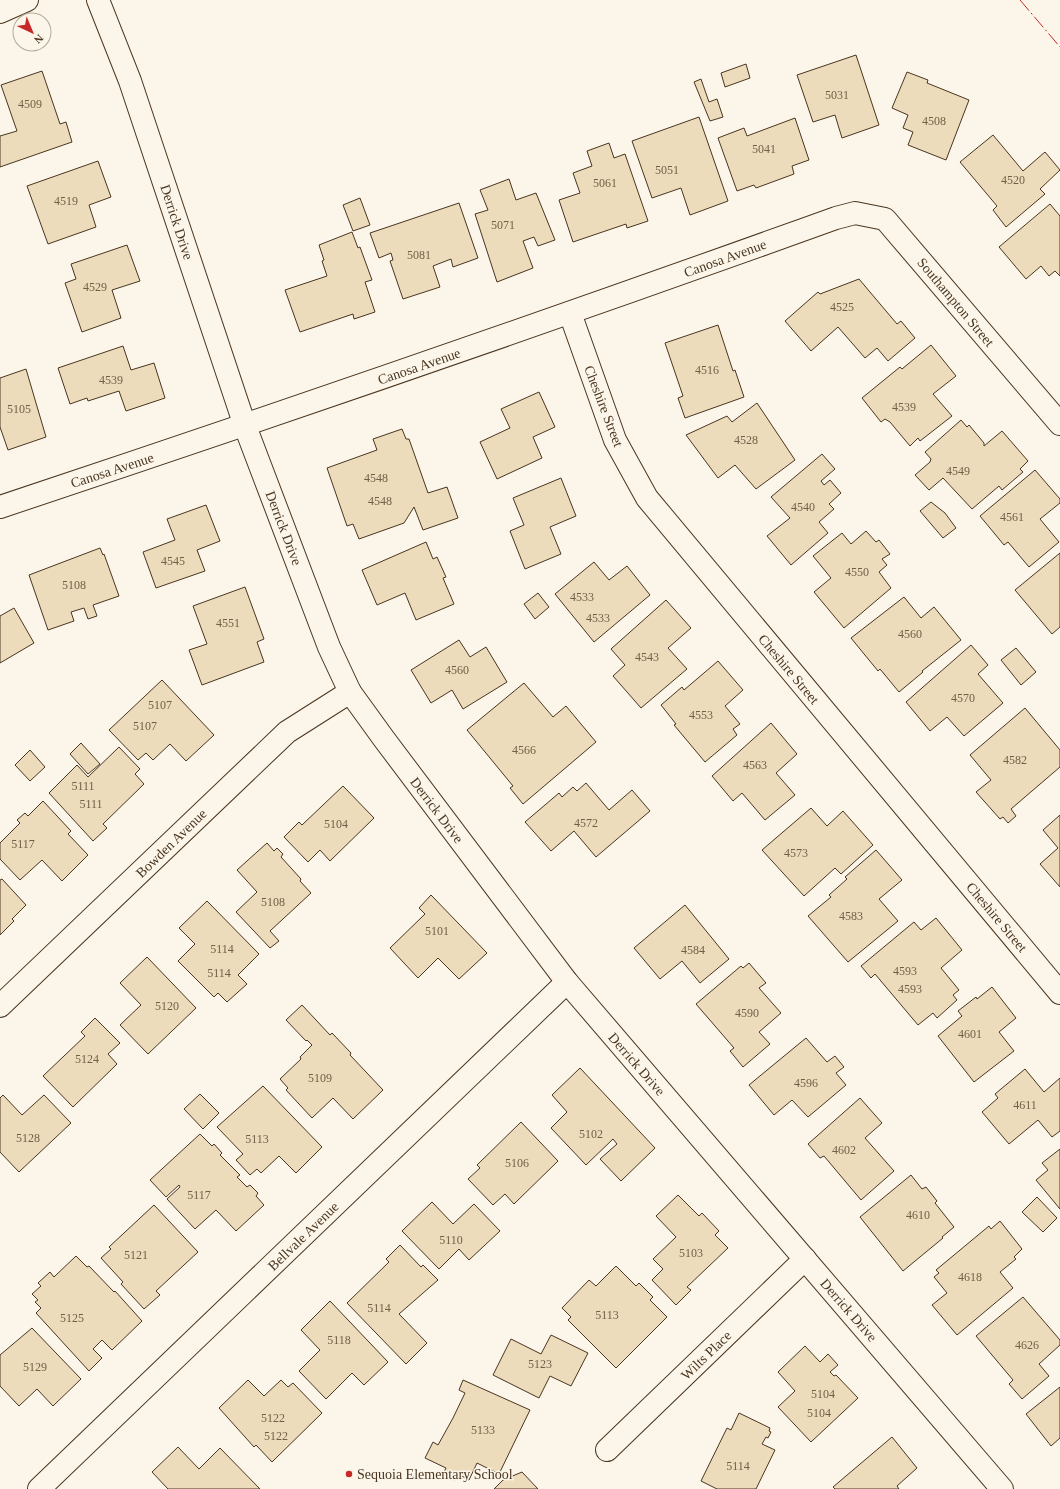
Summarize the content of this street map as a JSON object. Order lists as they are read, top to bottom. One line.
{"streets":{"street":["Derrick Drive","Canosa Avenue","Southampton Street","Cheshire Street","Bowden Avenue","Bellvale Avenue","Wilts Place"]},"crossings":[["Derrick Drive","Canosa Avenue"],["Derrick Drive","Bowden Avenue"],["Derrick Drive","Bellvale Avenue"],["Derrick Drive","Wilts Place"],["Canosa Avenue","Southampton Street"],["Canosa Avenue","Cheshire Street"]],"places":["Sequoia Elementary School"],"house_numbers":["5031","4509","4508","5041","5051","4520","5061","4519","5071","5081","4529","4525","4516","4539","4539","5105","4528","4549","4548","4548","4540","4561","4545","4550","5108","4533","4533","4551","4560","4543","4560","4570","5107","4553","5107","4566","4582","4563","5111","5111","4572","5104","5117","4573","5108","4583","5101","5114","4584","4593","5114","4593","5120","4590","4601","5124","5109","4596","4611","5102","5128","5113","4602","5106","5117","4610","5110","5103","5121","4618","5114","5113","5125","5118","4626","5123","5129","5104","5104","5122","5133","5122","5114"],"north":"bottom right"}
